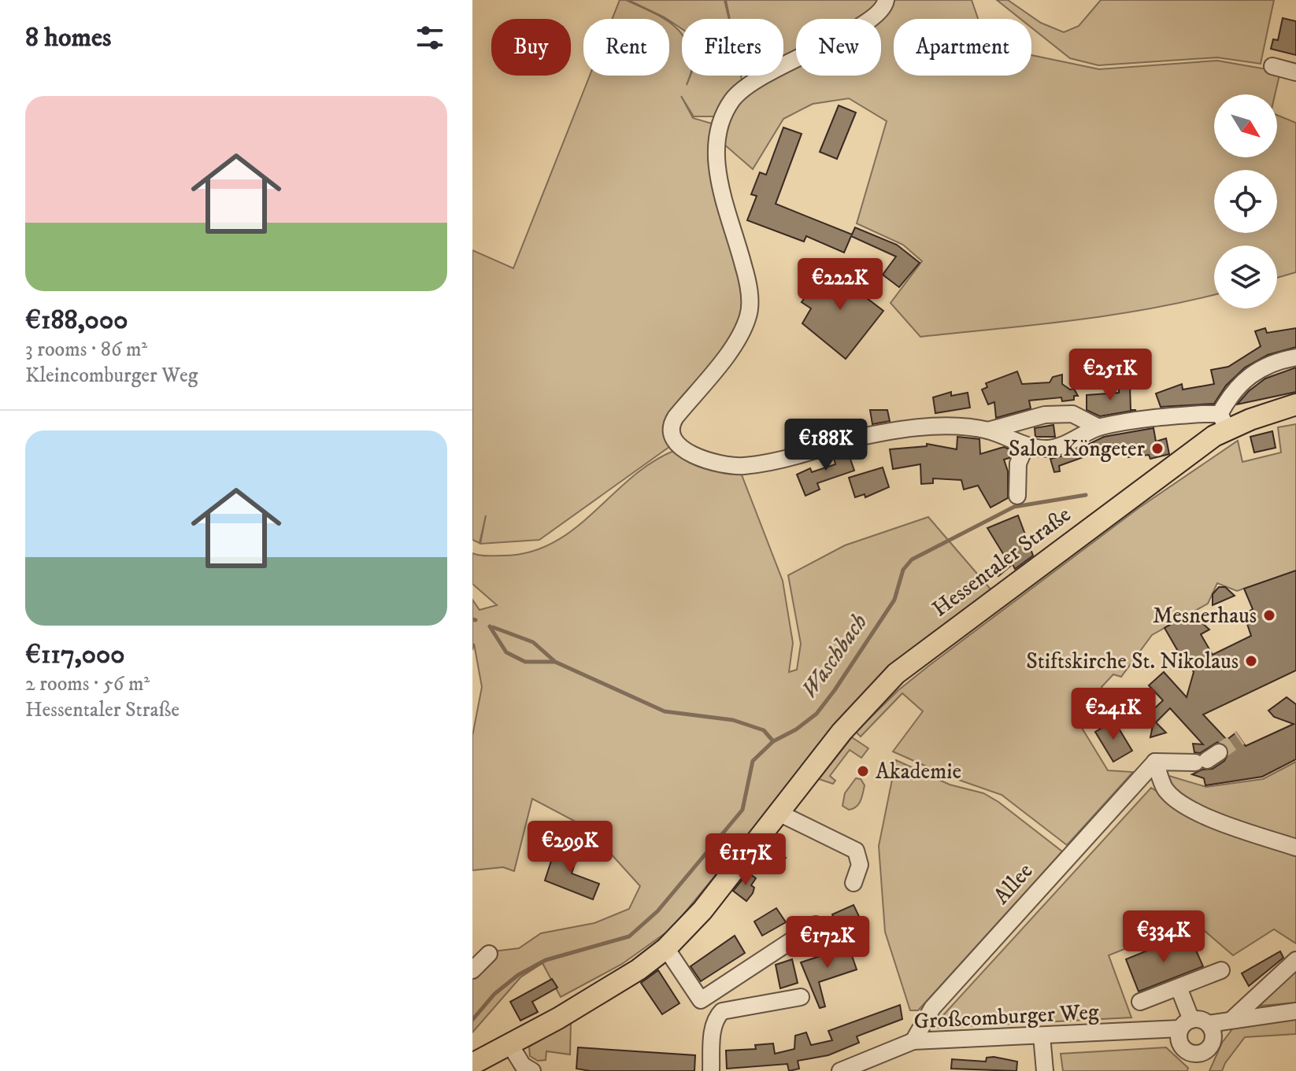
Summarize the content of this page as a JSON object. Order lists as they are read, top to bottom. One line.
{"streets":{"main road":["Hessentaler Straße"],"street":["Allee","Großcomburger Weg"]},"crossings":[["Allee","Großcomburger Weg"]],"water":["Waschbach"],"places":["Salon Köngeter","Mesnerhaus","Stiftskirche St. Nikolaus","Akademie"],"north":"bottom right","page":{"heading":"8 homes","chip":["Buy","Rent","Filters","New","Apartment"],"list":[{"name":"€188,000","note":"3 rooms · 86 m² · Kleincomburger Weg"},{"name":"€117,000","note":"2 rooms · 56 m² · Hessentaler Straße"}],"price":["€222K","€251K","€188K","€241K","€299K","€117K","€334K","€172K"]}}
